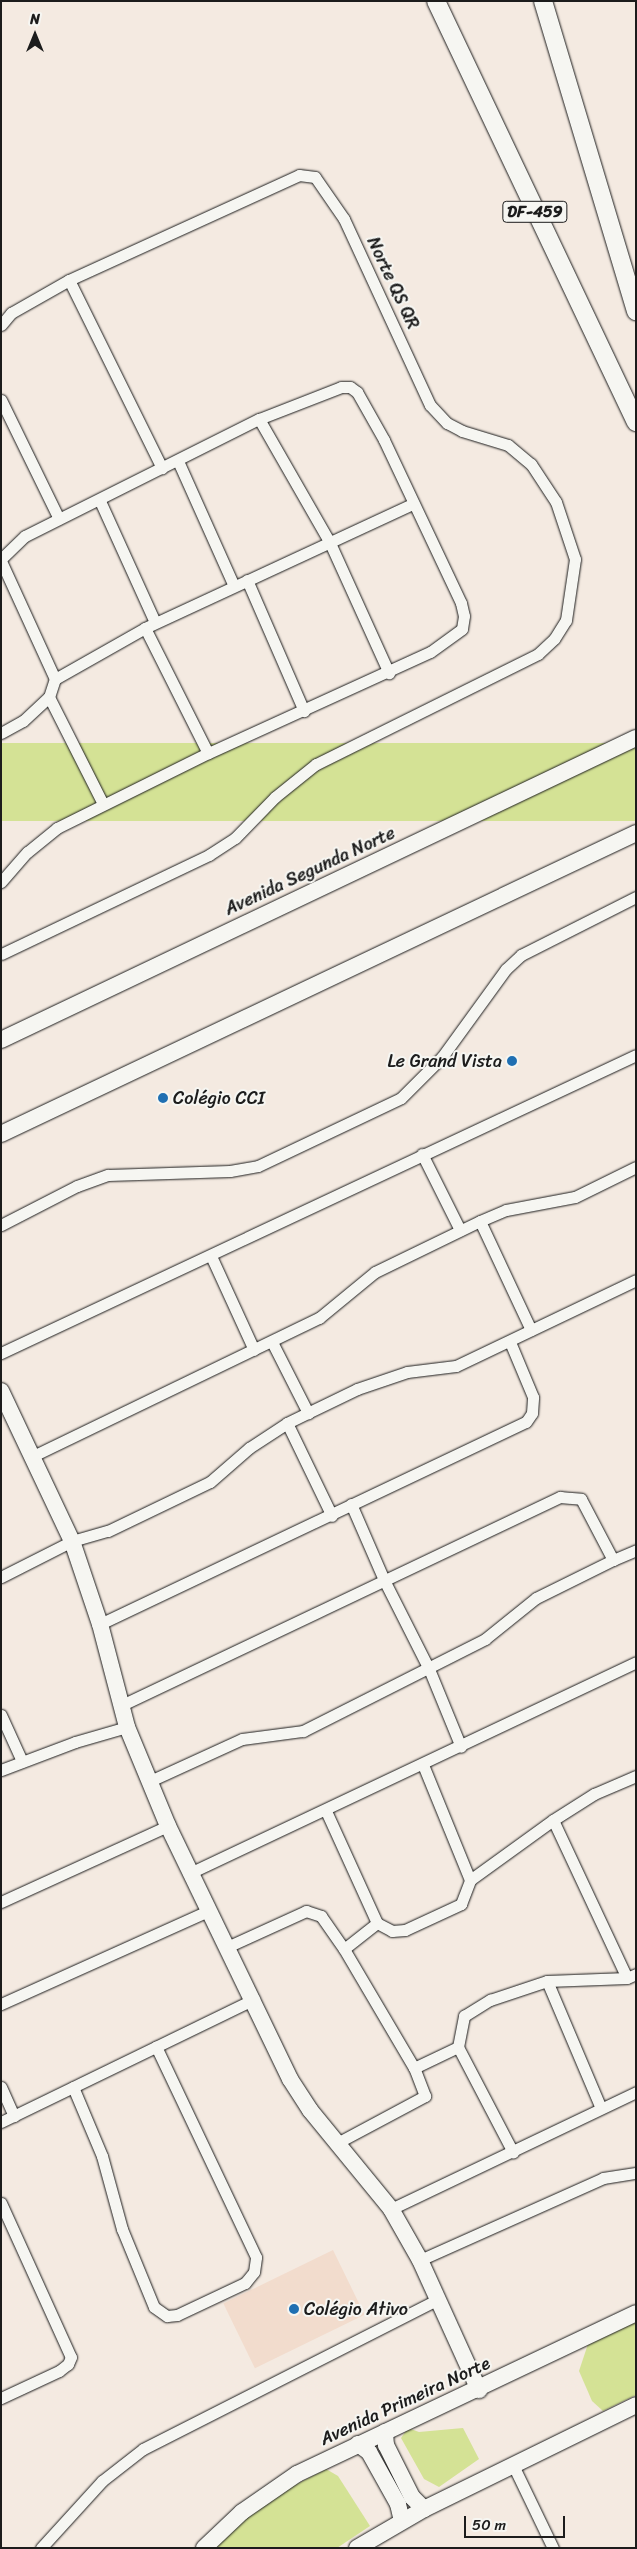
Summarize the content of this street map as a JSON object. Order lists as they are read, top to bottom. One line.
{"streets":{"main road":["DF-459","Avenida Segunda Norte","Avenida Primeira Norte"],"street":["Norte QS QR"]},"places":["Le Grand Vista","Colégio CCI","Colégio Ativo"],"scale_bar":"50 m","north":"top"}
